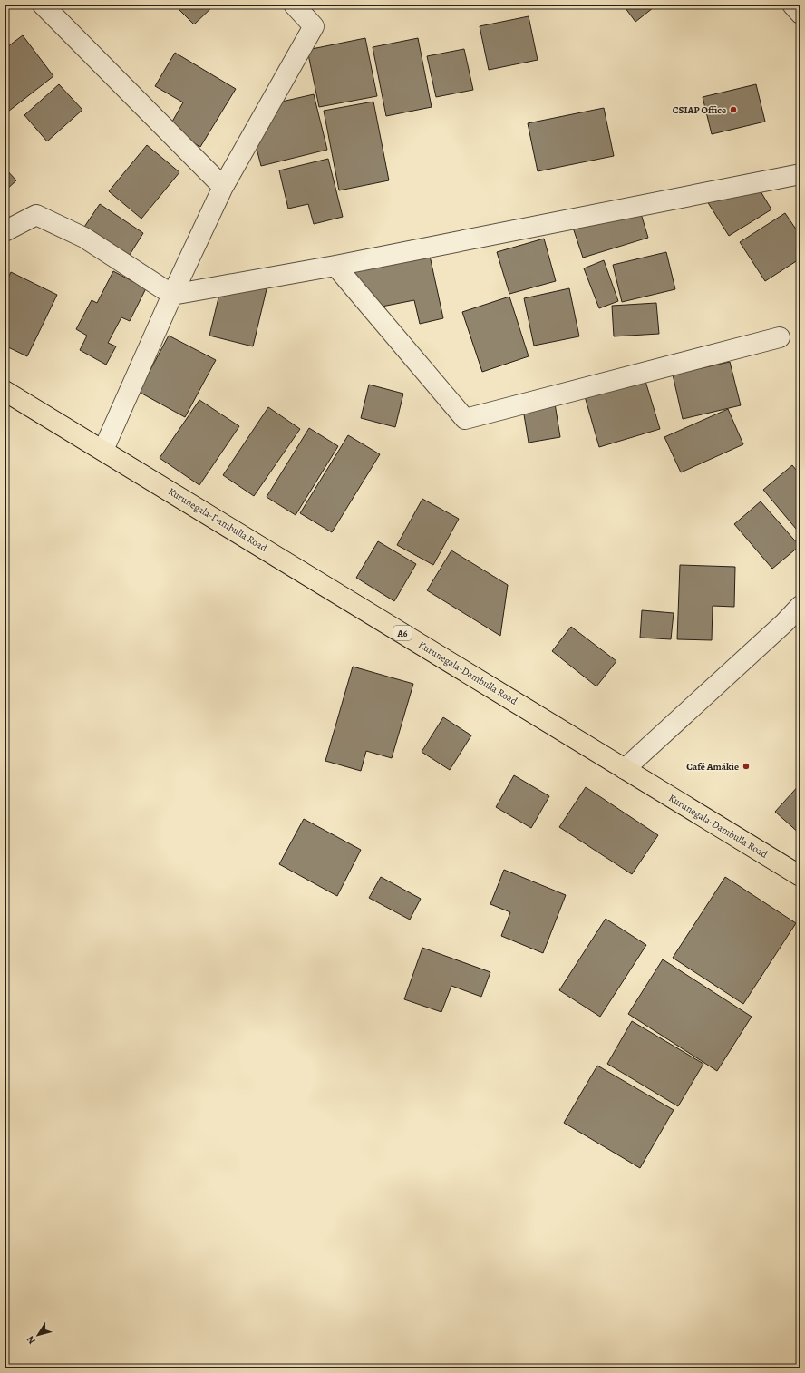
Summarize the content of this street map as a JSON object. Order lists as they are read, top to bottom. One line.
{"streets":{"highway":["Kurunegala-Dambulla Road","A6"]},"places":["CSIAP Office","Café Amákie"],"north":"bottom left"}
